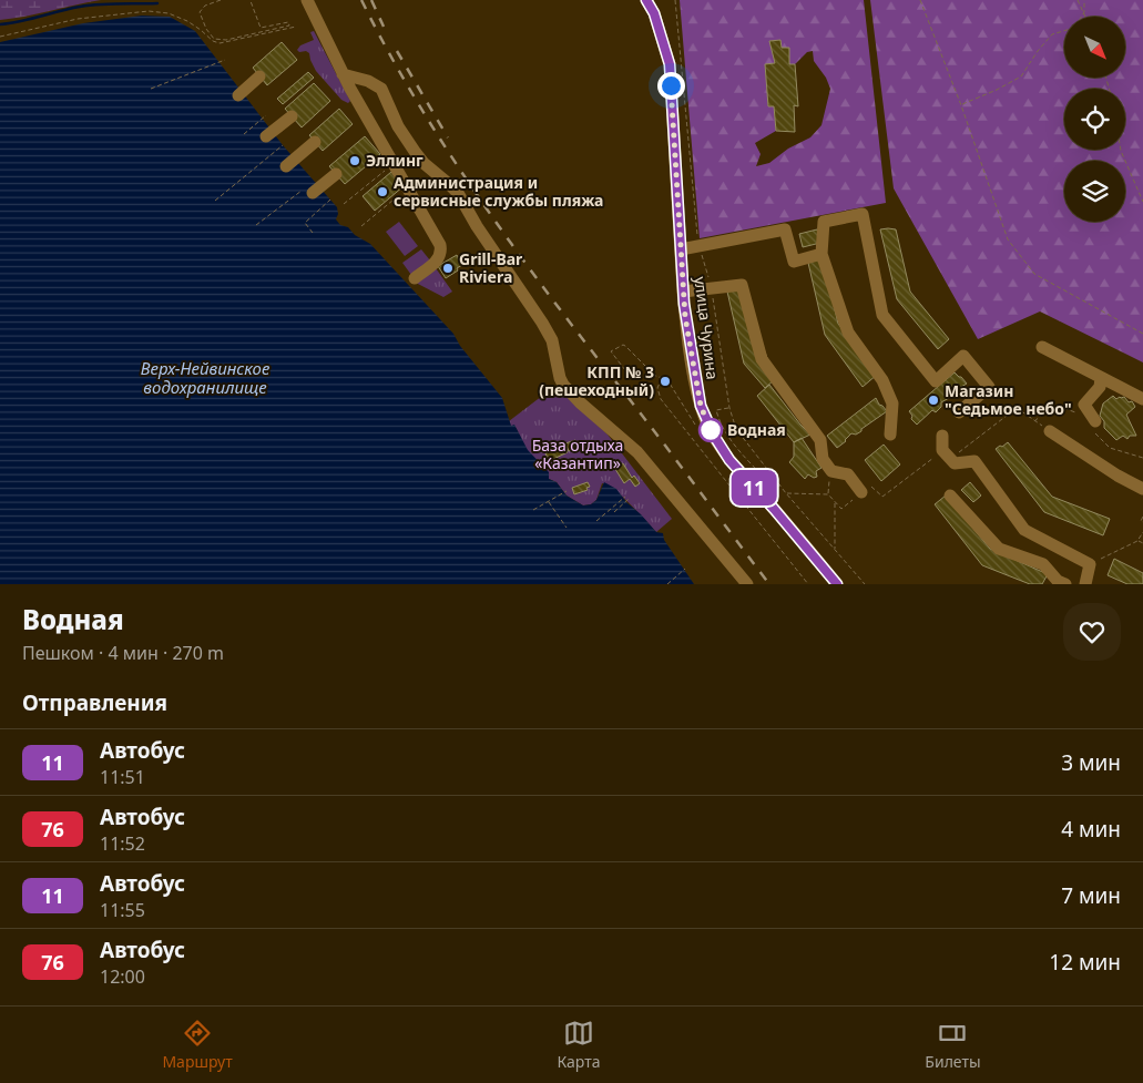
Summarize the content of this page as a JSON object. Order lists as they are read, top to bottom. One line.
{"streets":{"street":["улица Чурина"]},"water":["Верх-Нейвинское водохранилище"],"parks":["База отдыха «Казантип»"],"places":["Эллинг","Администрация и сервисные службы пляжа","Grill-Bar Riviera","КПП № 3 (пешеходный)","Магазин \"Седьмое небо\"","Водная"],"lines":["bus line 11"],"north":"bottom right","page":{"on_map":"11","heading":[["Водная","Пешком · 4 мин · 270 m"],"Отправления"],"list":[{"mark":"11","name":"Автобус","note":"11:51","value":"3 мин"},{"mark":"76","name":"Автобус","note":"11:52","value":"4 мин"},{"mark":"11","name":"Автобус","note":"11:55","value":"7 мин"},{"mark":"76","name":"Автобус","note":"12:00","value":"12 мин"}],"tabs":["Маршрут","Карта","Билеты"]}}
